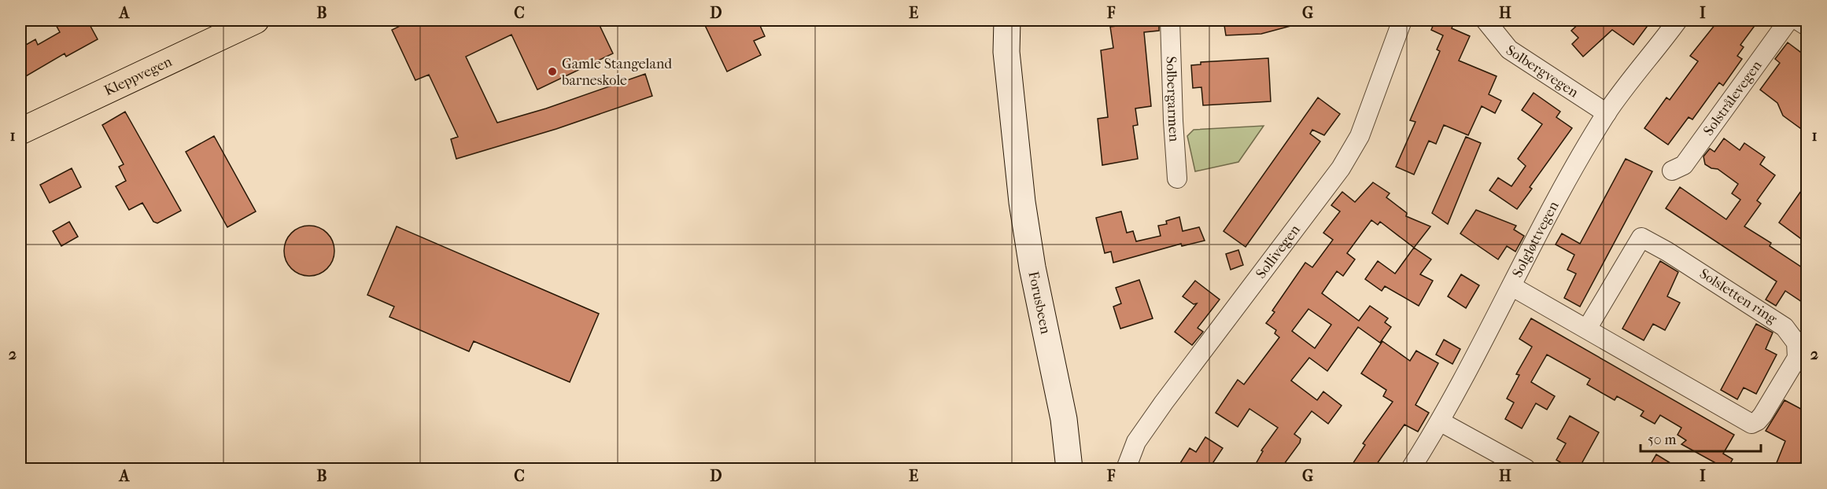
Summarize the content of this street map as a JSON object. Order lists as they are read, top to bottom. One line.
{"streets":{"main road":["Kleppvegen","Forusbeen"],"street":["Solbergvegen","Solstrålevegen","Solbergarmen","Solgløttvegen","Sollivegen","Solsletten ring"]},"crossings":[["Solbergvegen","Solgløttvegen"],["Solgløttvegen","Solsletten ring"]],"places":["Gamle Stangeland barneskole"],"scale_bar":"50 m","grid":{"columns":["A","B","C","D","E","F","G","H","I"],"rows":["1","2"]}}
